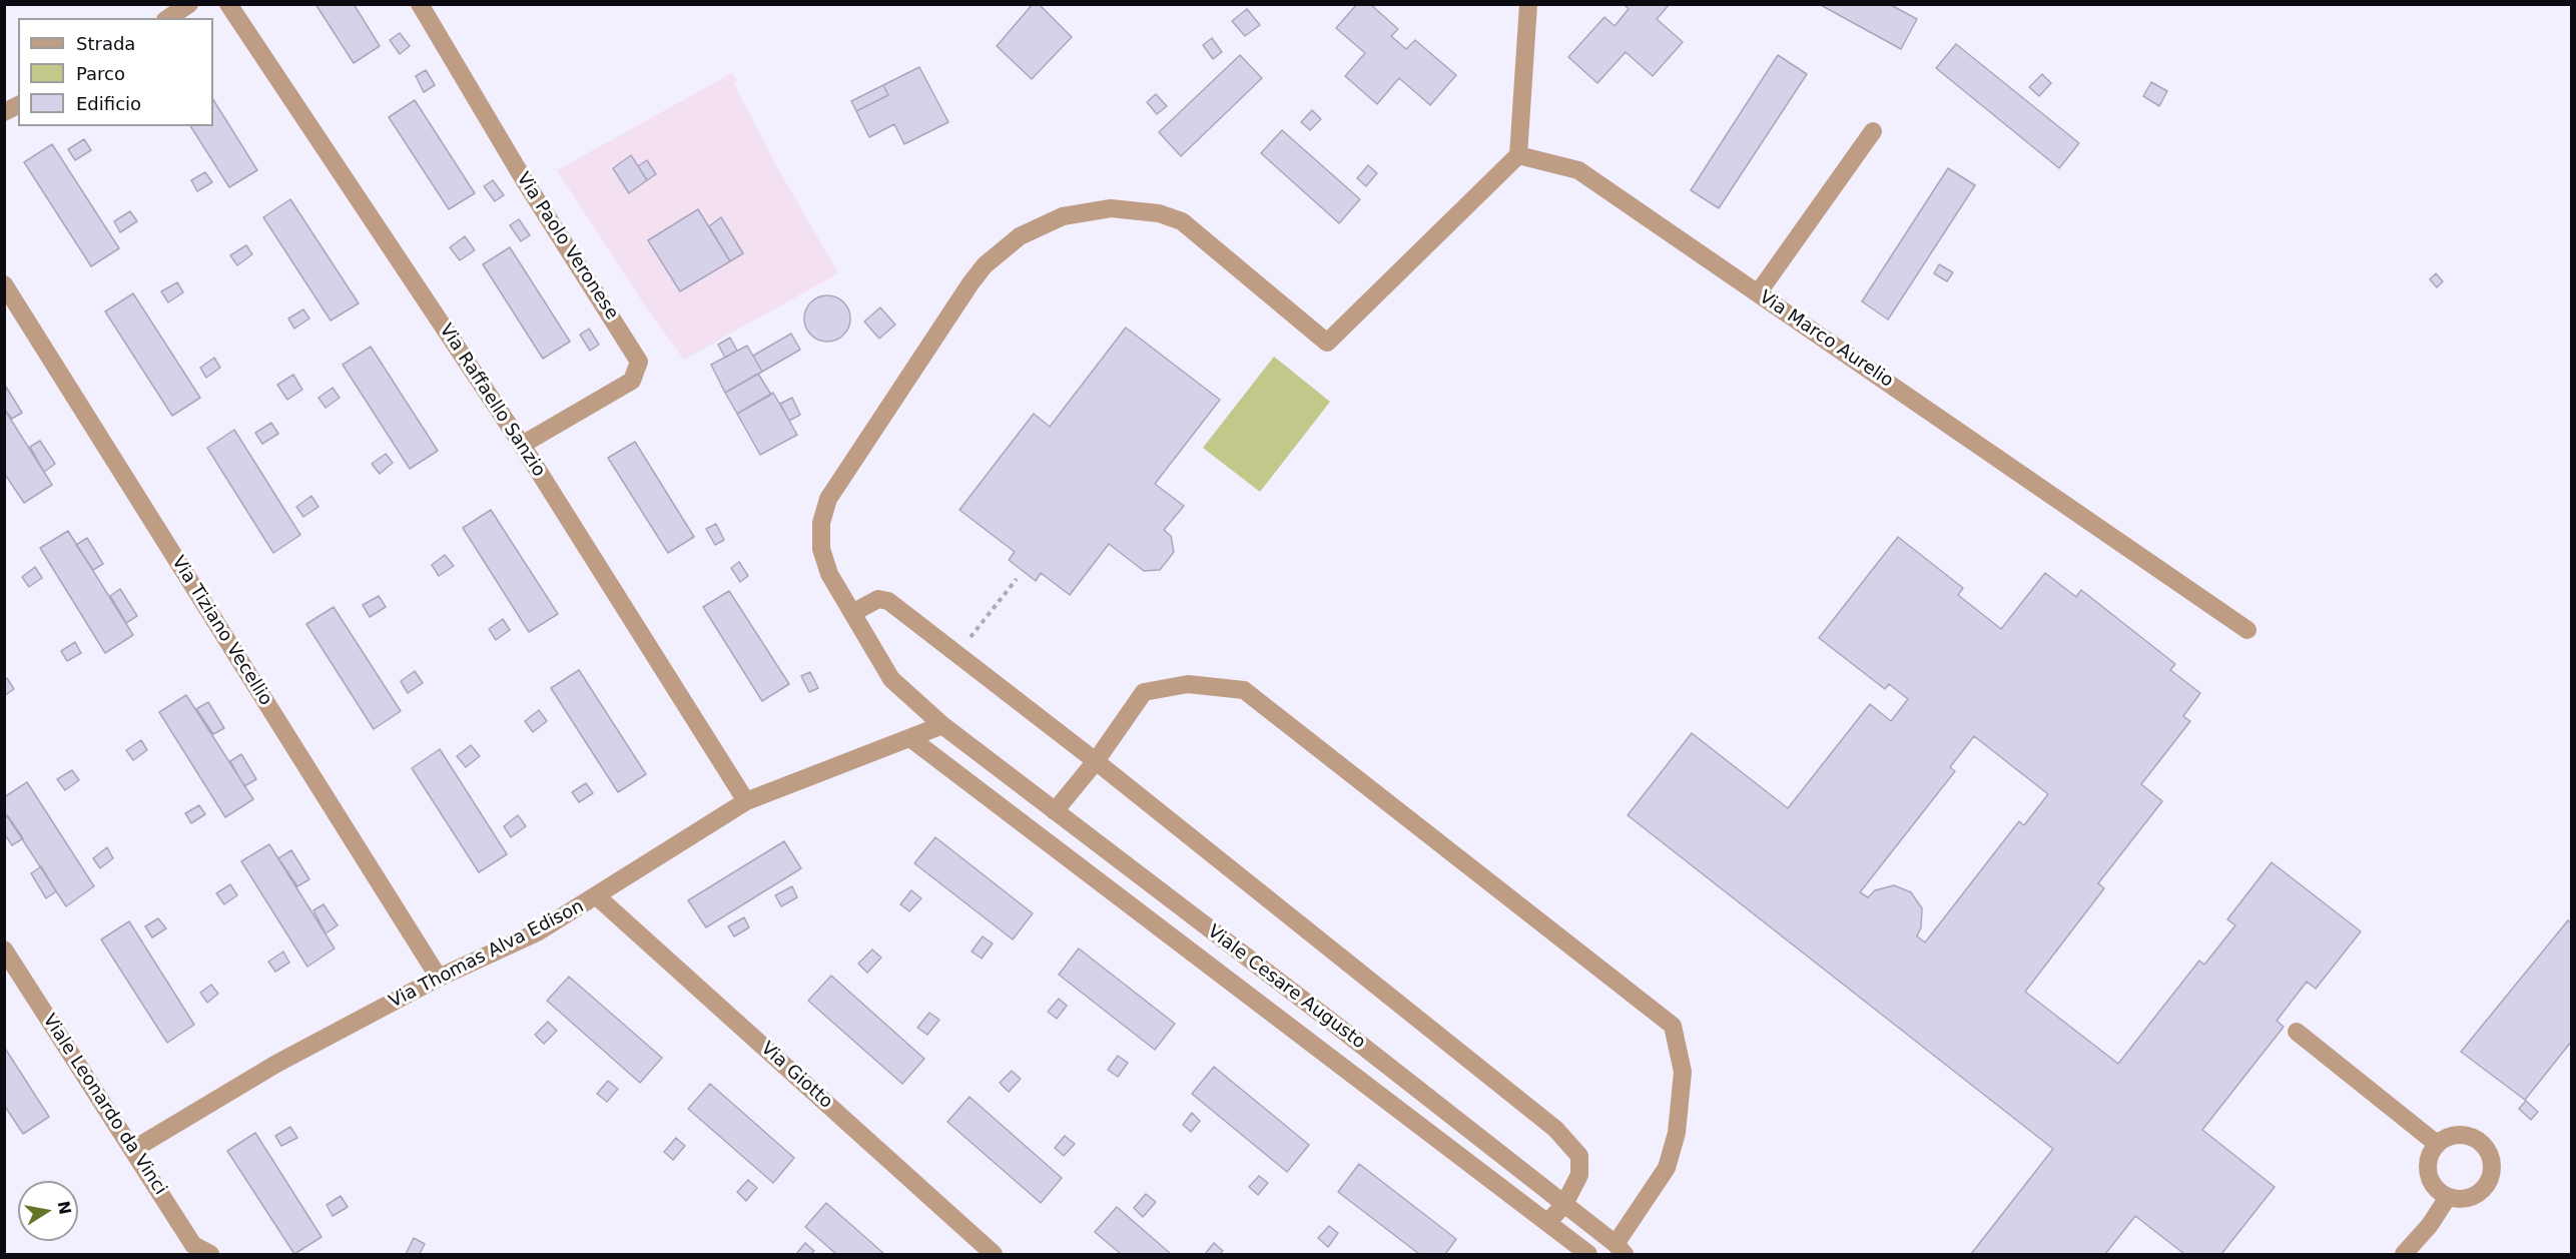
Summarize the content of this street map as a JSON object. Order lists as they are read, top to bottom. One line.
{"streets":{"street":["Via Paolo Veronese","Via Marco Aurelio","Via Raffaello Sanzio","Via Tiziano Vecellio","Via Thomas Alva Edison","Viale Cesare Augusto","Via Giotto","Viale Leonardo da Vinci"]},"crossings":[["Via Paolo Veronese","Via Raffaello Sanzio"],["Via Marco Aurelio","Viale Cesare Augusto"],["Via Raffaello Sanzio","Via Thomas Alva Edison"],["Via Tiziano Vecellio","Via Thomas Alva Edison"],["Via Thomas Alva Edison","Viale Cesare Augusto"],["Via Thomas Alva Edison","Via Giotto"],["Via Thomas Alva Edison","Viale Leonardo da Vinci"]],"legend":["Strada","Parco","Edificio"],"north":"right"}
